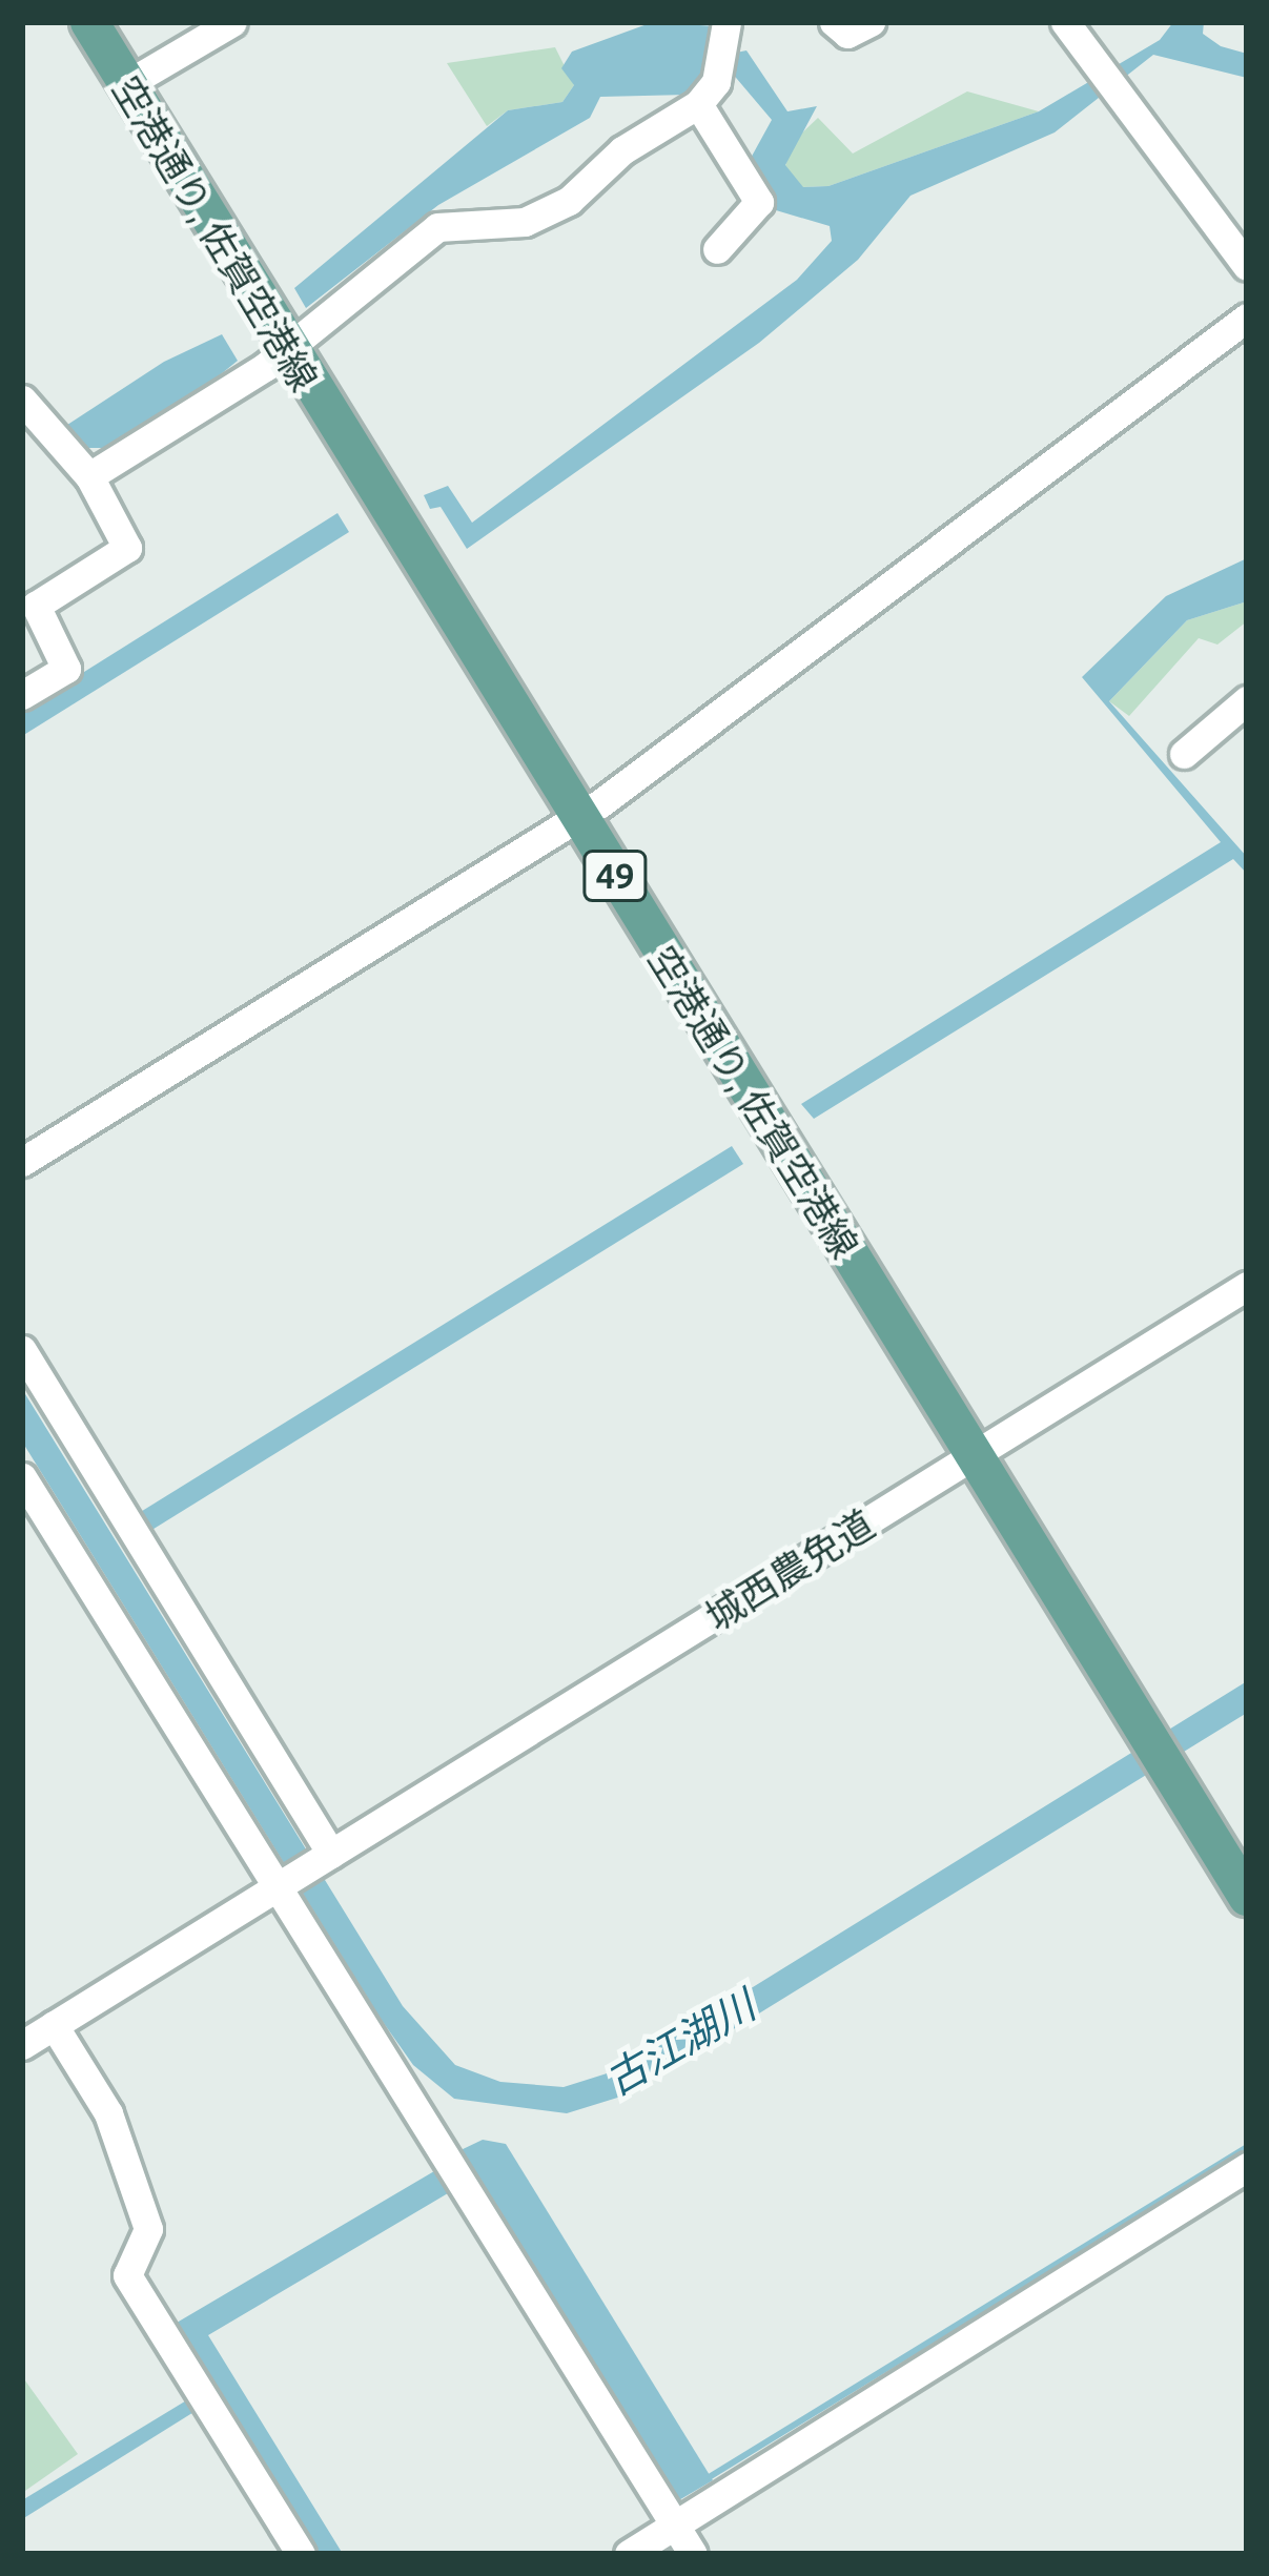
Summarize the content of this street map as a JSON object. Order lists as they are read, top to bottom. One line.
{"streets":{"main road":["空港通り, 佐賀空港線","49"],"street":["城西農免道"]},"crossings":[["空港通り, 佐賀空港線","城西農免道"]],"water":["古江湖川"]}
